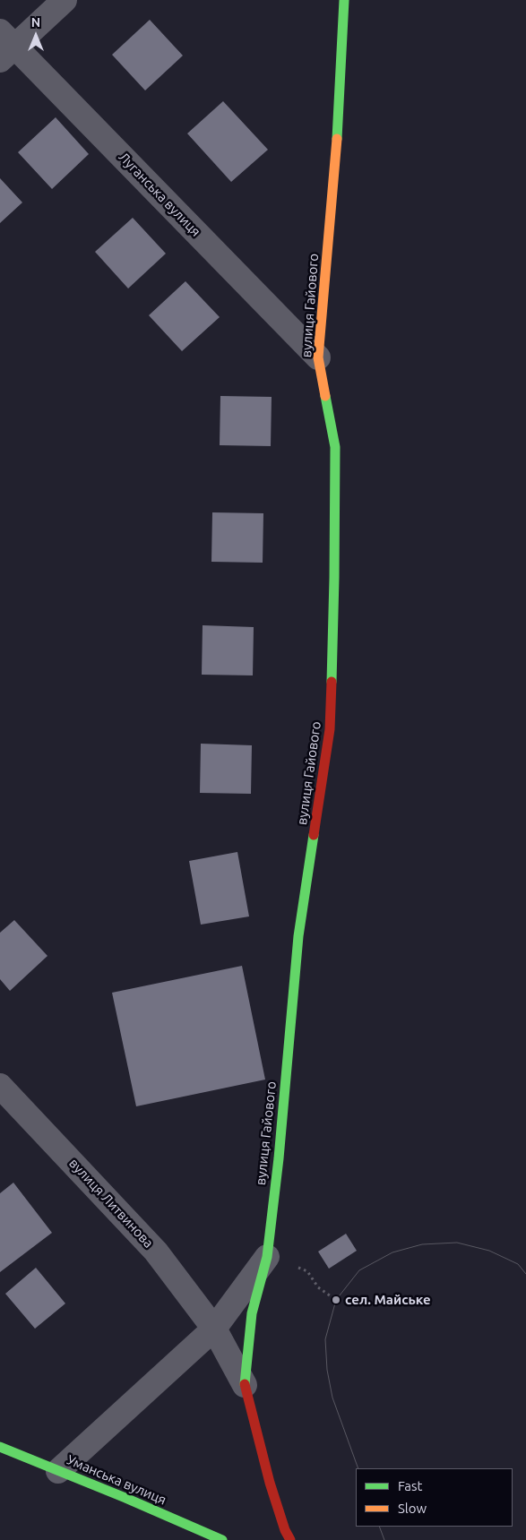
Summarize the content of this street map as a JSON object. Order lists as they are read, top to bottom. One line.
{"streets":{"street":["Луганська вулиця","вулиця Гайового","вулиця Литвинова","Уманська вулиця"]},"crossings":[["Луганська вулиця","вулиця Гайового"],["вулиця Гайового","вулиця Литвинова"]],"places":["сел. Майське"],"legend":["Fast","Slow"],"north":"top"}
